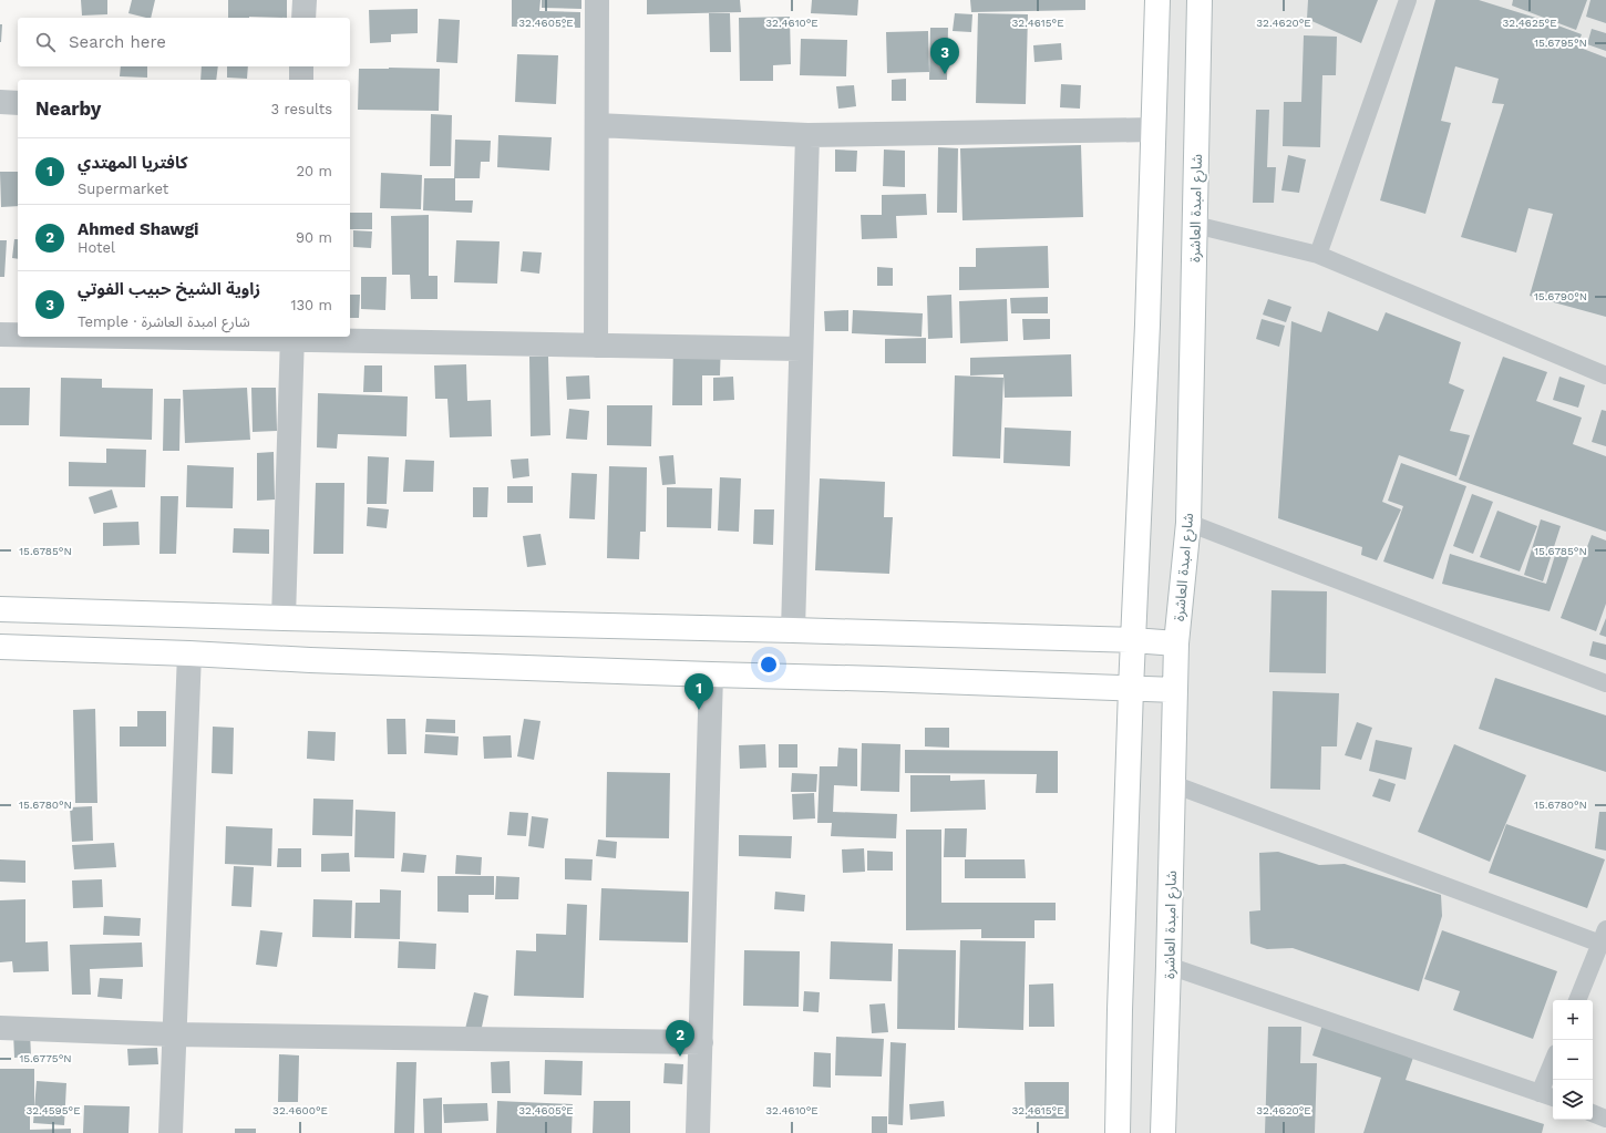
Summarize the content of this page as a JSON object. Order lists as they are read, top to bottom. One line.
{"streets":{"main road":["شارع امبدة العاشرة"]},"page":{"search":"Search here","pins":["3","1","2"],"heading":["Nearby","3 results"],"list":[{"mark":"1","name":"كافتريا المهتدي","note":"Supermarket","value":"20 m"},{"mark":"2","name":"Ahmed Shawgi","note":"Hotel","value":"90 m"},{"mark":"3","name":"زاوية الشيخ حبيب الفوتي","note":"Temple · شارع امبدة العاشرة","value":"130 m"}],"map_buttons":["+","−"]},"coordinates":["32.4605°E","32.4610°E","32.4615°E","32.4620°E","32.4625°E","15.6795°N","15.6790°N","15.6785°N","15.6780°N","15.6775°N","32.4595°E","32.4600°E"]}
